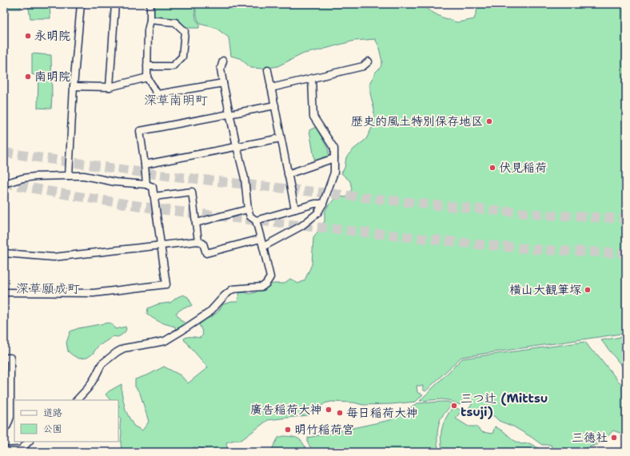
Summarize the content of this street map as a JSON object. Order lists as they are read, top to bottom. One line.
{"districts":["深草南明町","深草願成町"],"places":["永明院","南明院","歴史的風土特別保存地区","伏見稲荷","横山大観筆塚","三つ辻 (Mittsu tsuji)","廣告稲荷大神","毎日稲荷大神","明竹稲荷宮","三徳社"],"legend":["道路","公園"]}
